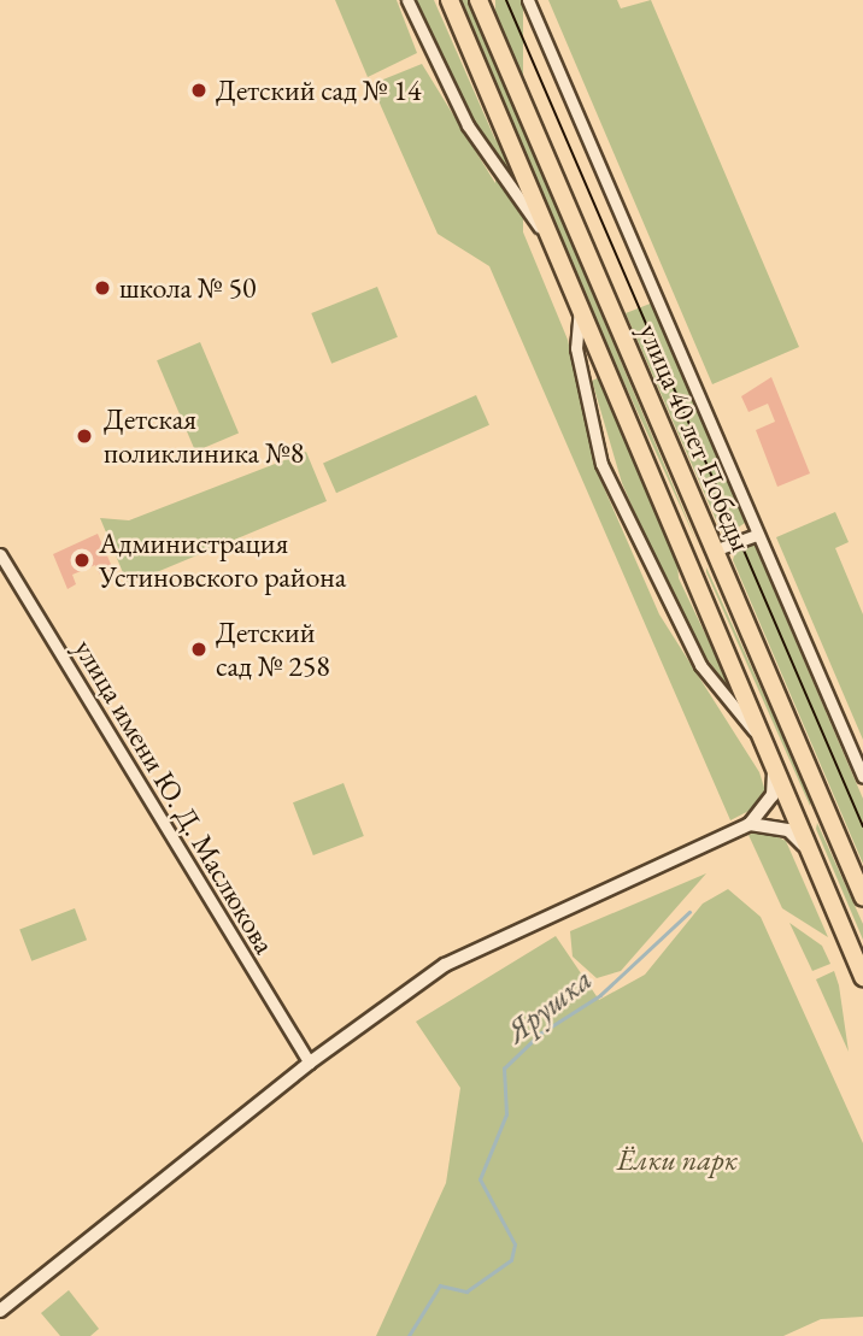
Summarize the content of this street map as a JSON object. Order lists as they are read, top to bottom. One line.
{"streets":{"main road":["улица 40 лет Победы"],"street":["улица имени Ю. Д. Маслюкова"]},"water":["Ярушка"],"parks":["Ёлки парк"],"places":["Детский сад № 14","школа № 50","Детская поликлиника №8","Администрация Устиновского района","Детский сад № 258"]}
